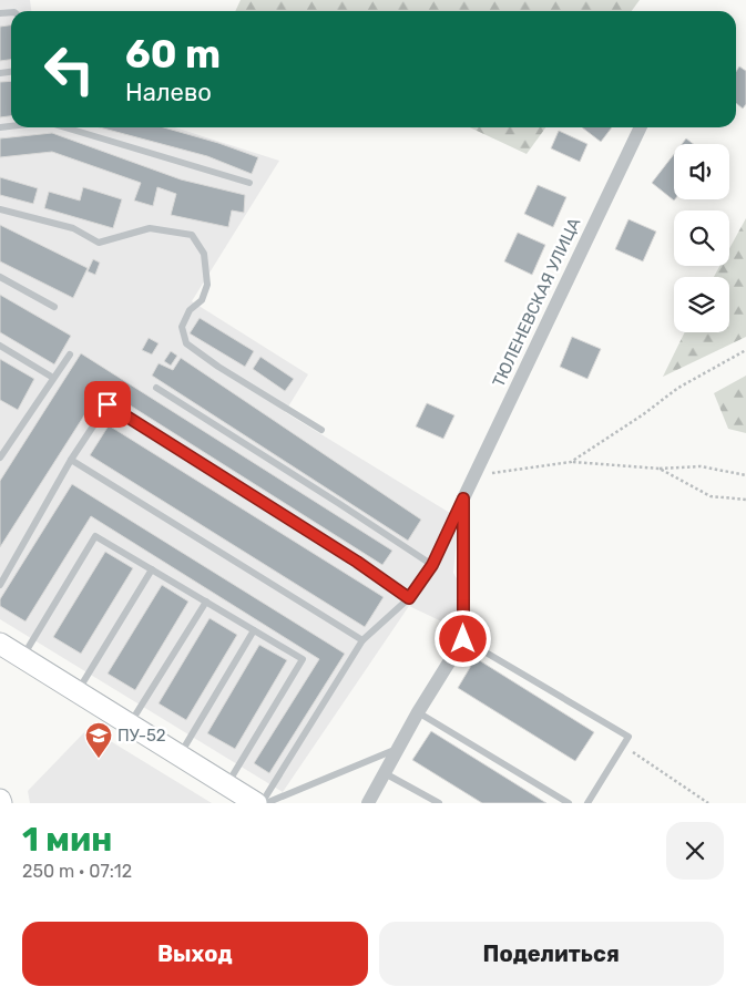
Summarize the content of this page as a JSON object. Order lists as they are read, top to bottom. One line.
{"streets":{"street":["ТЮЛЕНЕВСКАЯ УЛИЦА"]},"places":{"school or university":["ПУ-52"]},"page":{"turn":["60 m","Налево"],"heading":["1 мин","250 m · 07:12"],"buttons":["Выход","Поделиться"]}}
